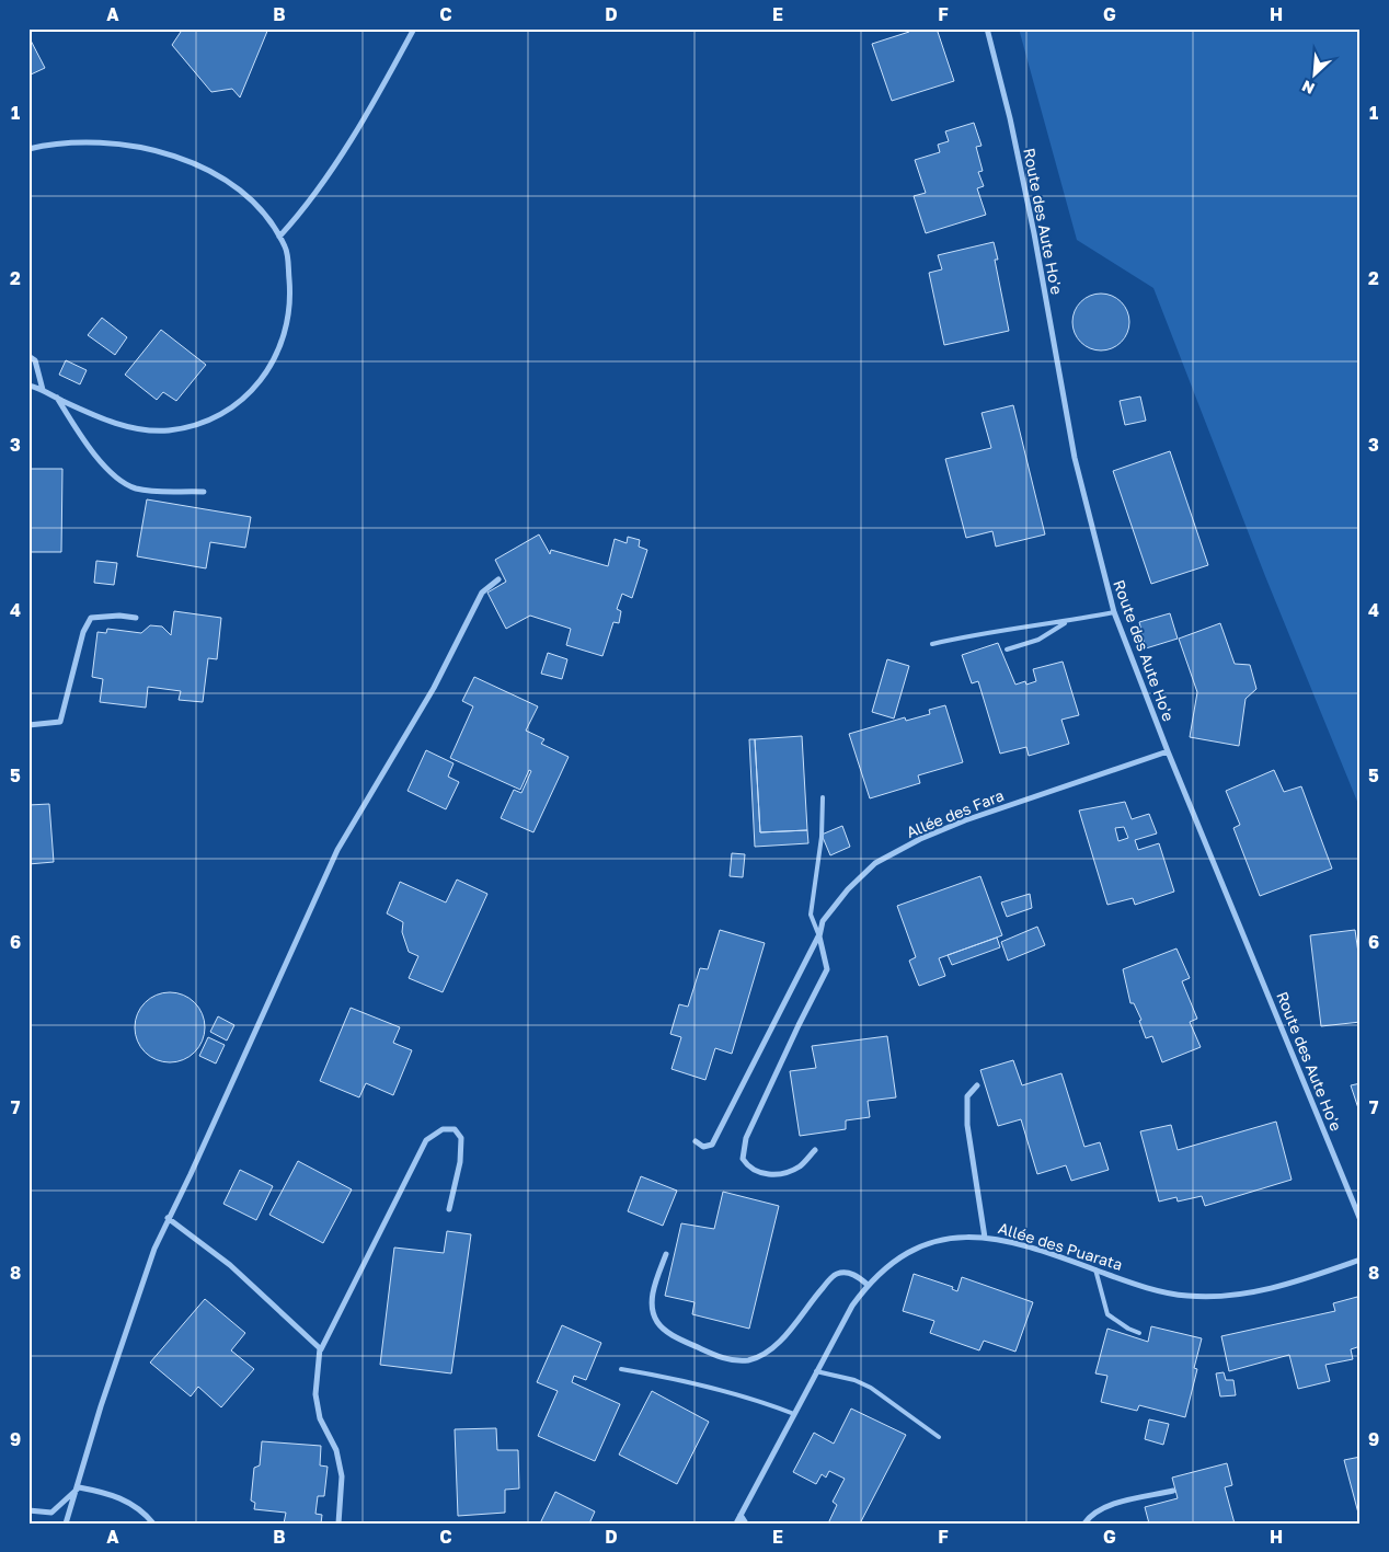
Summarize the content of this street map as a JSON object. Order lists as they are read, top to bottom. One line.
{"streets":{"street":["Route des Aute Ho'e","Allée des Fara","Allée des Puarata"]},"crossings":[["Route des Aute Ho'e","Allée des Fara"]],"north":"bottom left","grid":{"columns":["A","B","C","D","E","F","G","H"],"rows":["1","2","3","4","5","6","7","8","9"]}}
